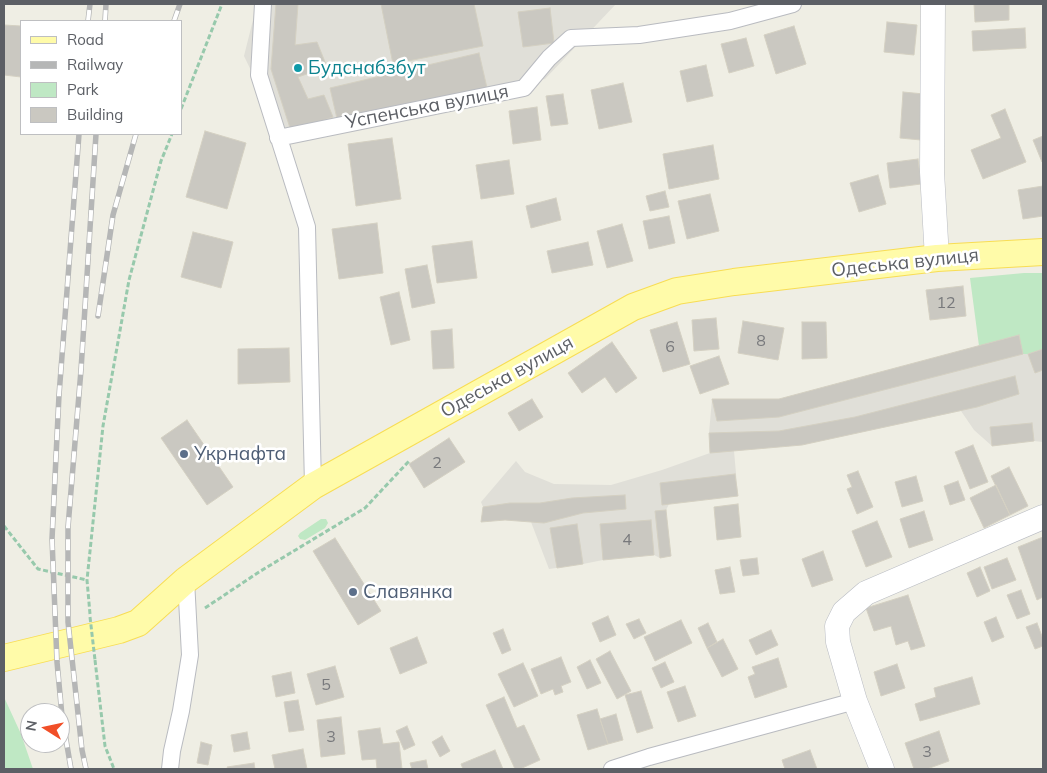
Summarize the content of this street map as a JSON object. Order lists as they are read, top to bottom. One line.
{"streets":{"main road":["Одеська вулиця"],"street":["Успенська вулиця"]},"places":["Будснабзбут","Укрнафта","Славянка"],"house_numbers":["12","8","6","2","4","5","3","3"],"legend":["Road","Railway","Park","Building"],"north":"left"}
